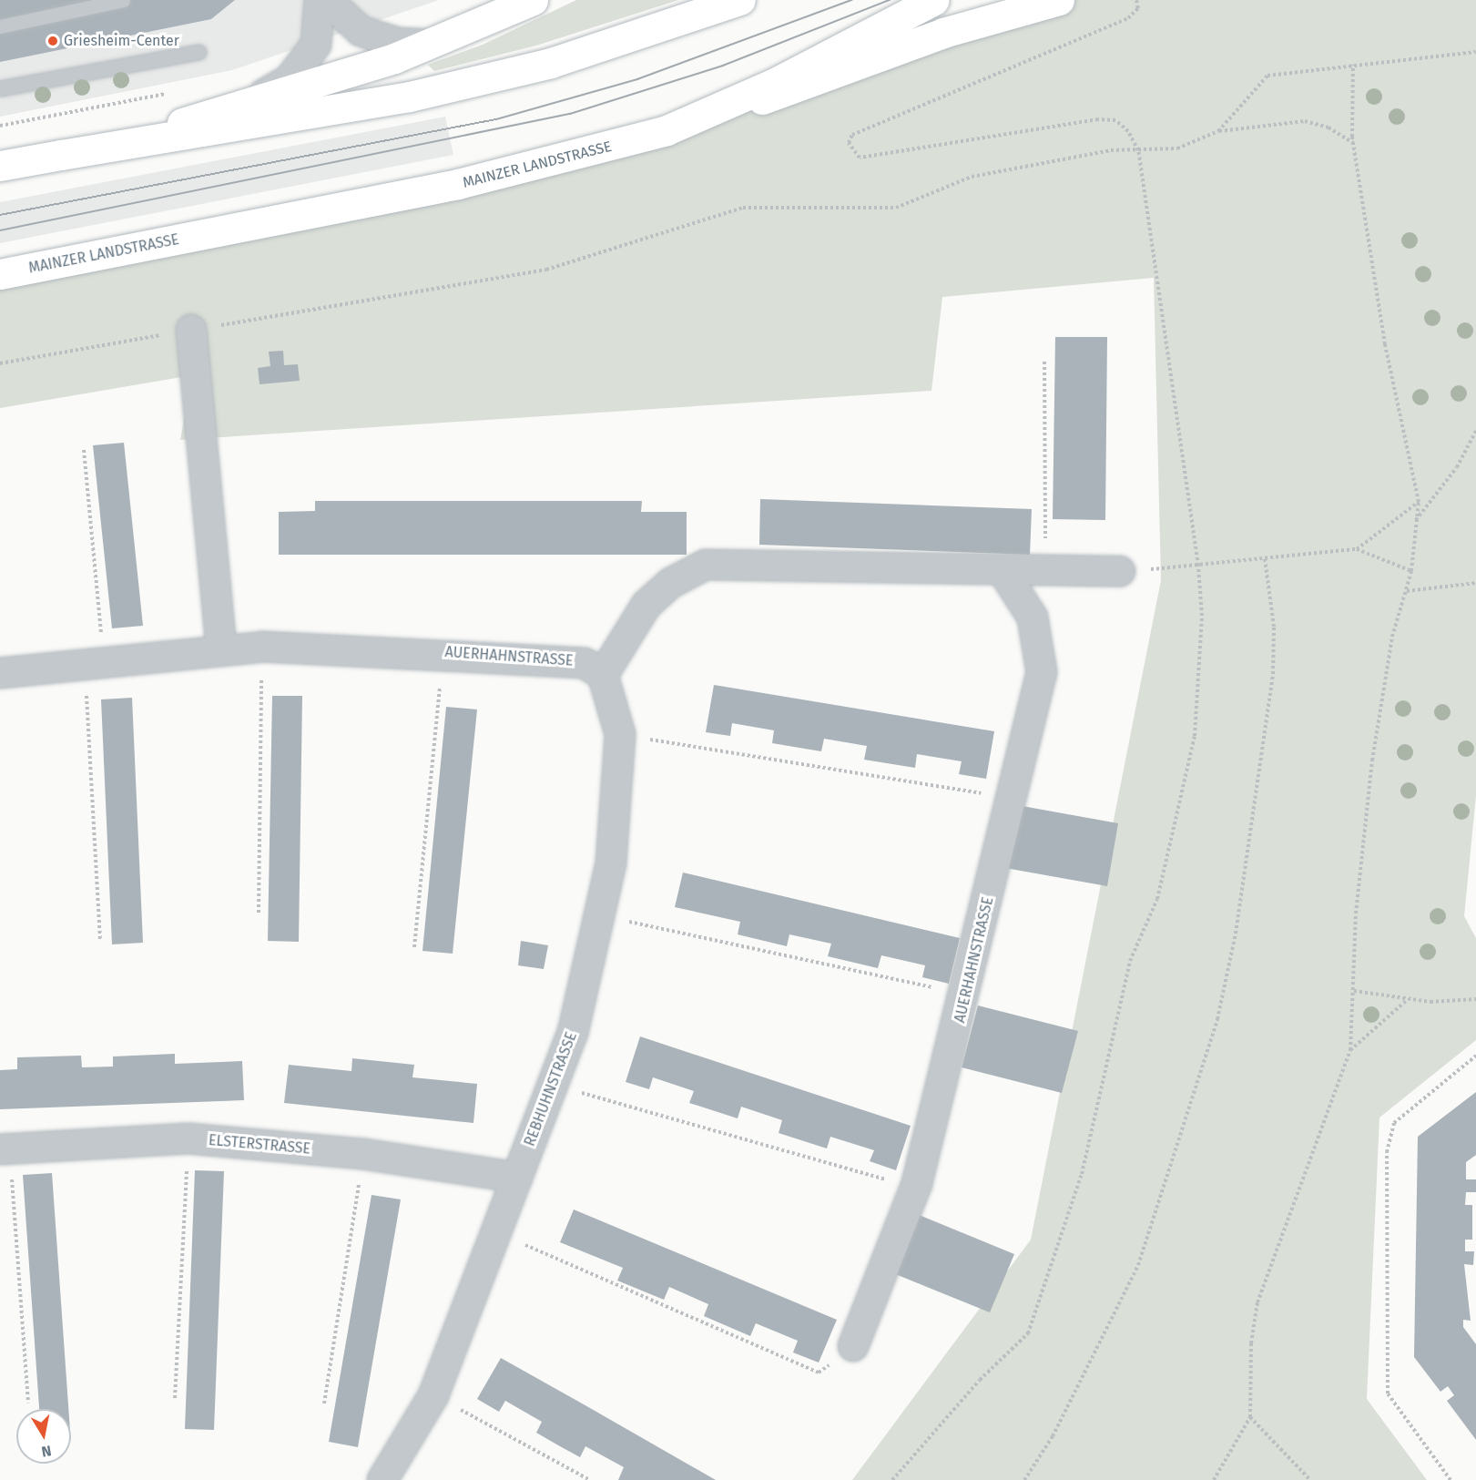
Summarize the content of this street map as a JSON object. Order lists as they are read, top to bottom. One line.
{"streets":{"main road":["MAINZER LANDSTRASSE"],"street":["AUERHAHNSTRASSE","REBHUHNSTRASSE","ELSTERSTRASSE"]},"crossings":[["AUERHAHNSTRASSE","REBHUHNSTRASSE"],["REBHUHNSTRASSE","ELSTERSTRASSE"]],"places":["Griesheim-Center"],"north":"bottom"}
